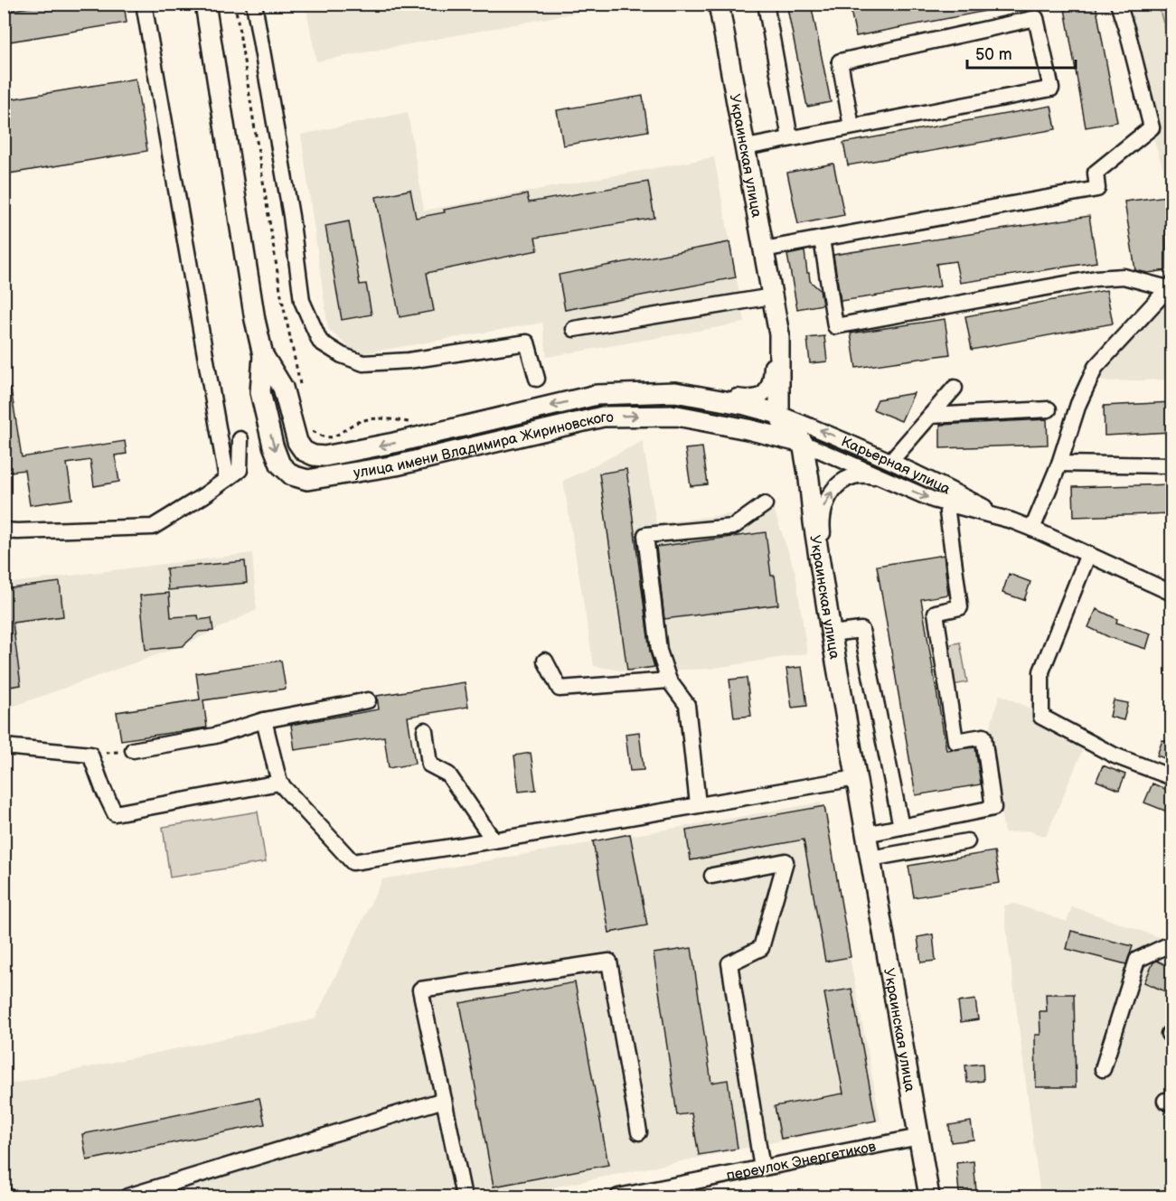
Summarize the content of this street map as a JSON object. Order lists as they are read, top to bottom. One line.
{"streets":{"main road":["Украинская улица","улица имени Владимира Жириновского"],"street":["Карьерная улица","переулок Энергетиков"]},"crossings":[["Украинская улица","улица имени Владимира Жириновского"],["Украинская улица","Карьерная улица"],["Украинская улица","переулок Энергетиков"],["улица имени Владимира Жириновского","Карьерная улица"]],"scale_bar":"50 m"}
